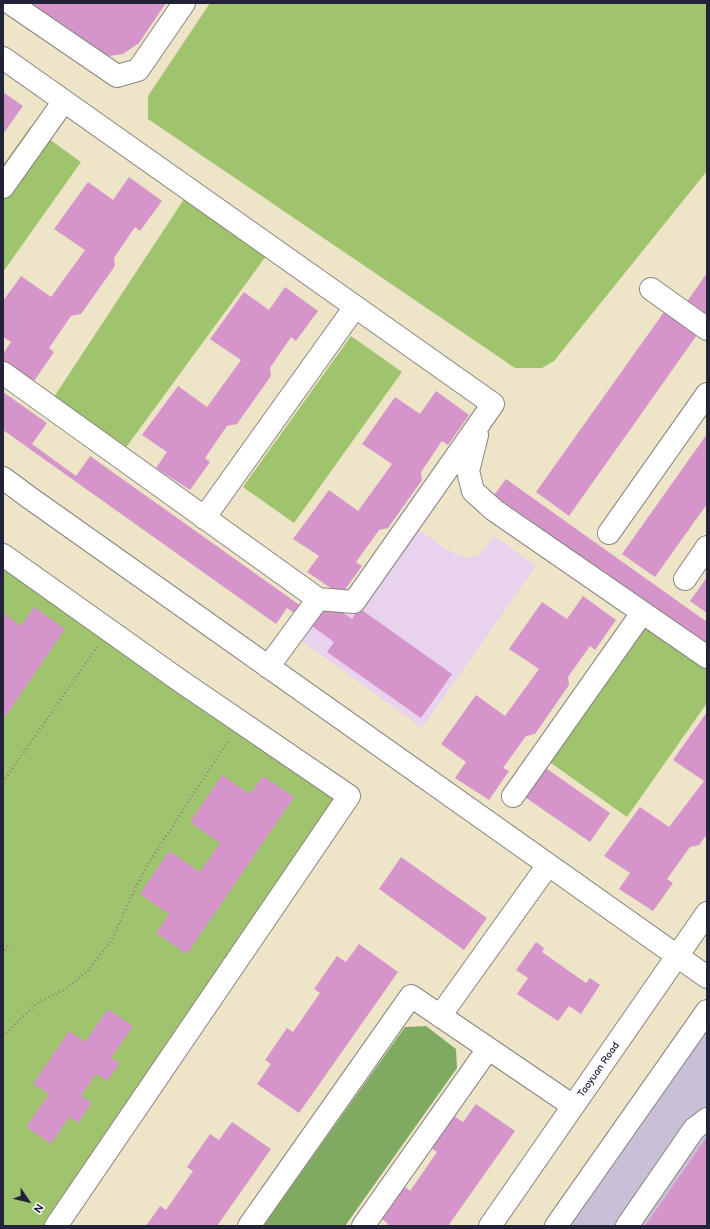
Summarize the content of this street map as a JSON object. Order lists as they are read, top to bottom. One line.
{"streets":{"street":["Taoyuan Road"]},"north":"bottom right"}
